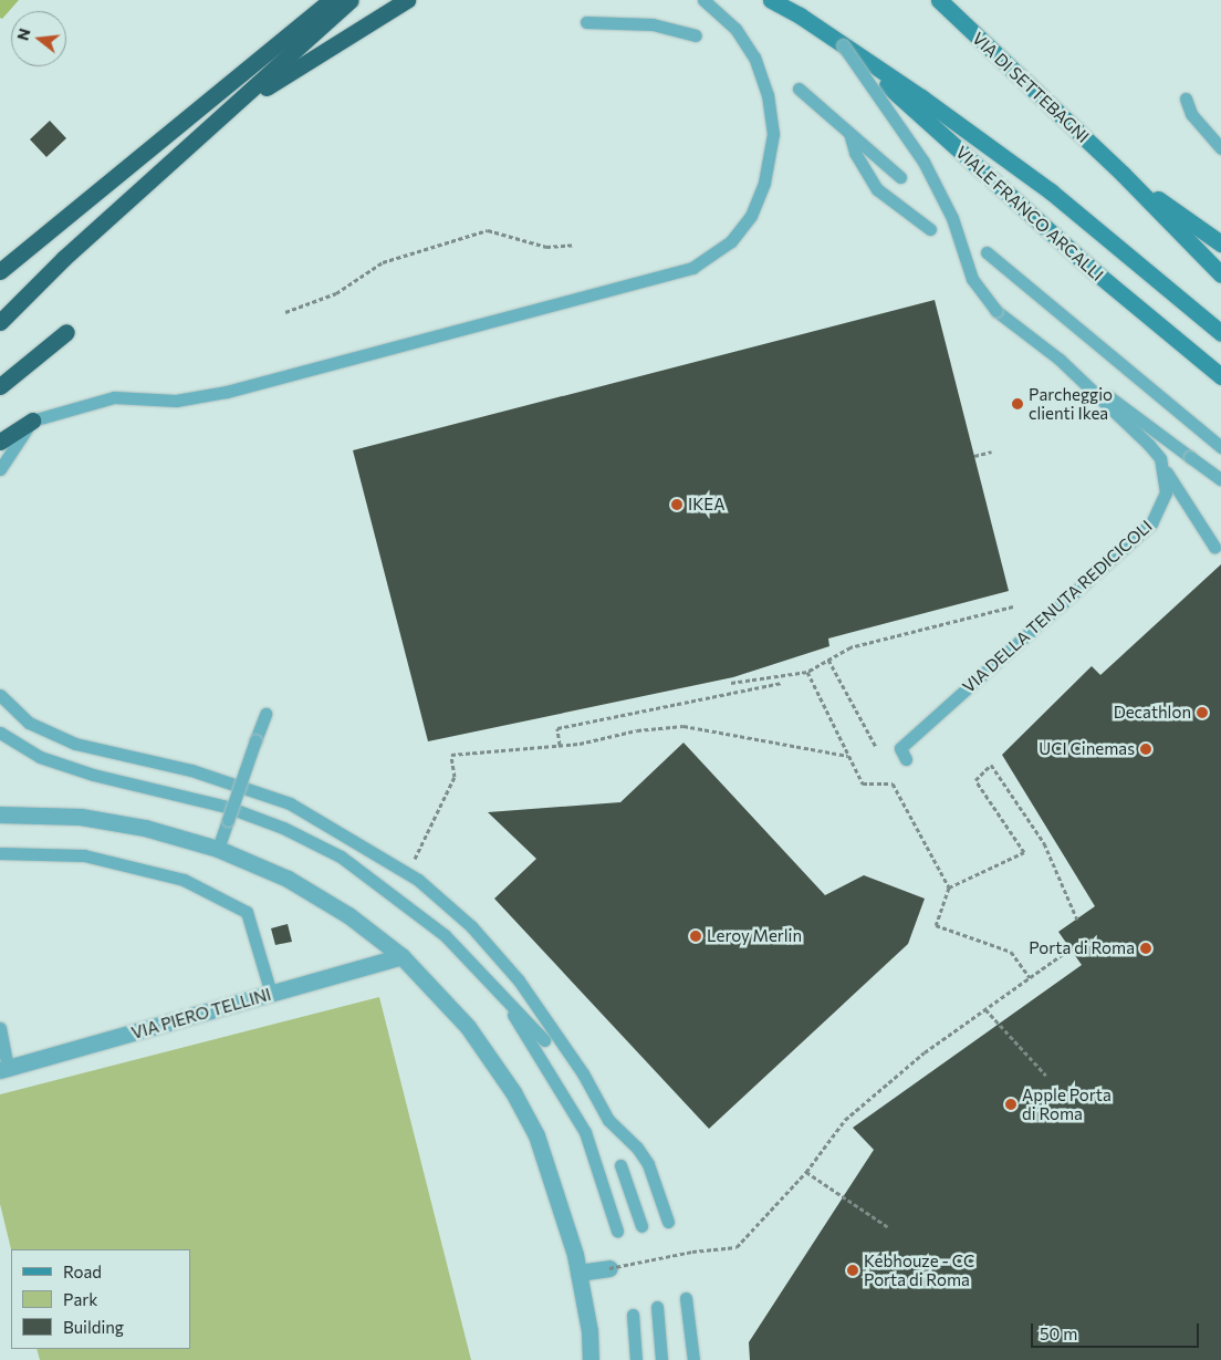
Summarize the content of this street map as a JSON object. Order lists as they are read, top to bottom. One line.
{"streets":{"main road":["VIA DI SETTEBAGNI","VIALE FRANCO ARCALLI","VIA DELLA TENUTA REDICICOLI"],"street":["VIA PIERO TELLINI"]},"crossings":[["VIALE FRANCO ARCALLI","VIA DELLA TENUTA REDICICOLI"]],"places":["Parcheggio clienti Ikea","IKEA","Decathlon","UCI Cinemas","Leroy Merlin","Porta di Roma","Apple Porta di Roma","Kebhouze - CC Porta di Roma"],"legend":["Road","Park","Building"],"scale_bar":"50 m","north":"left"}
